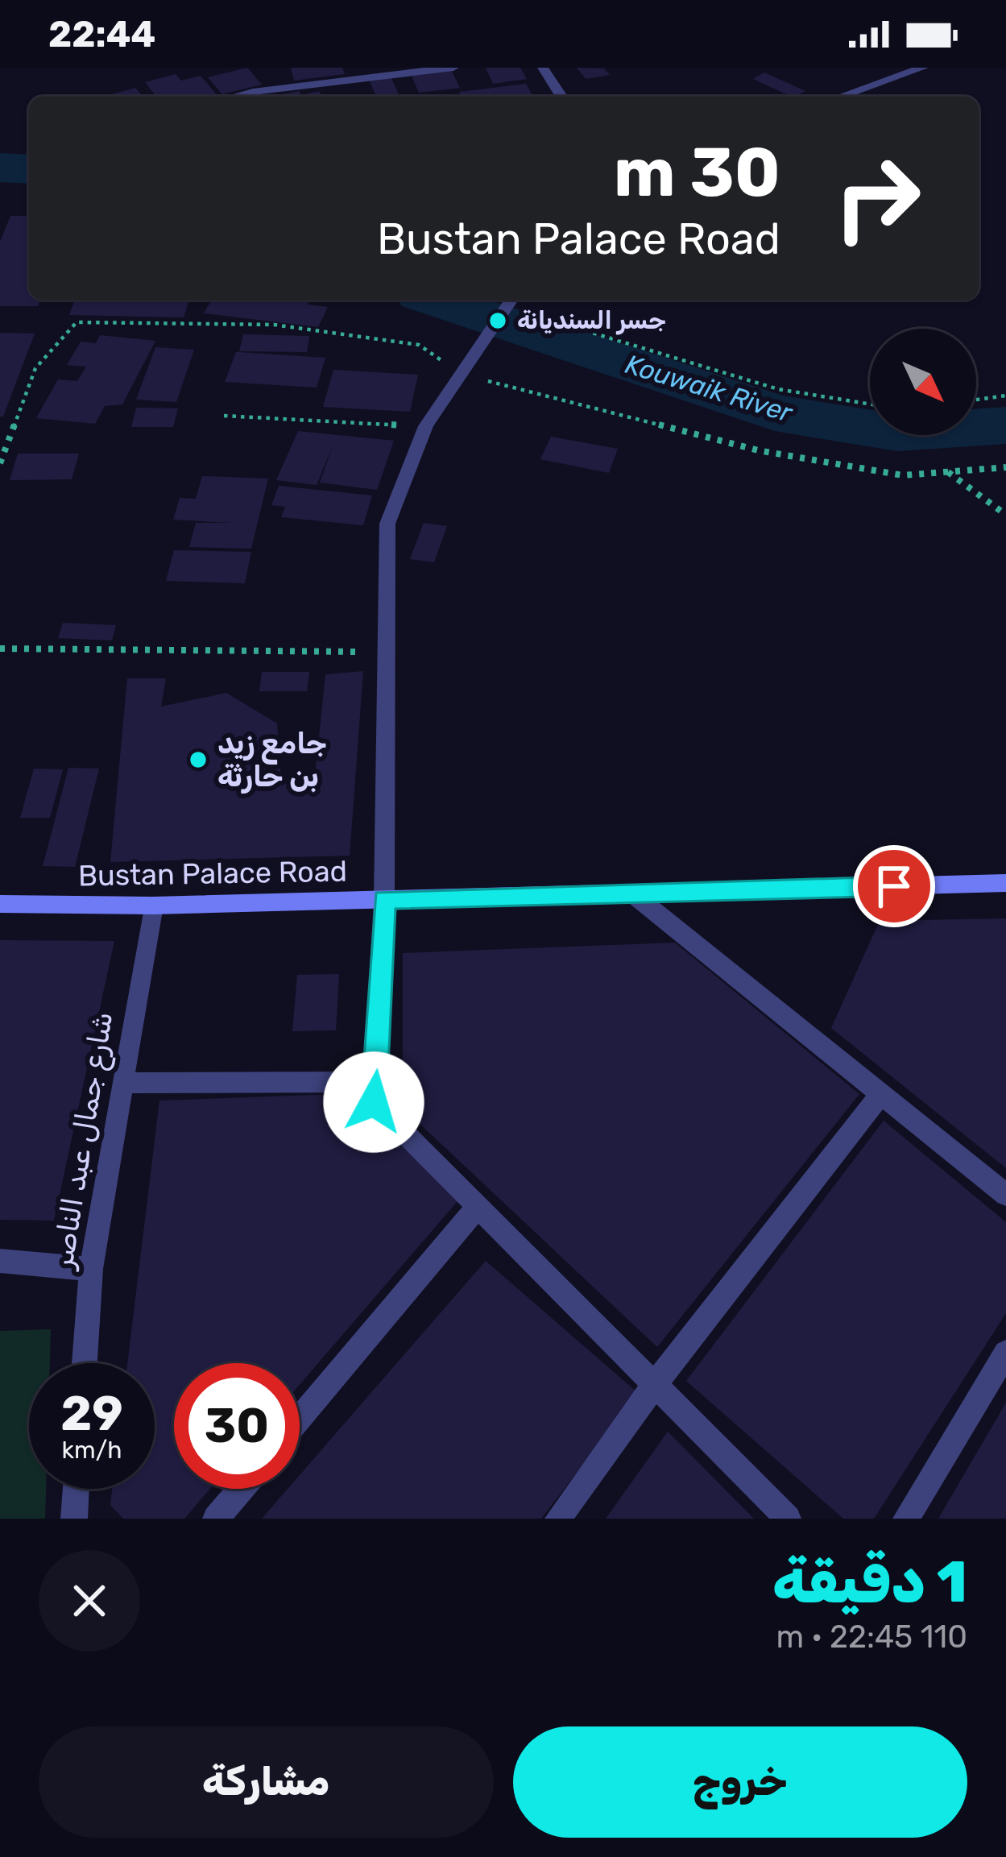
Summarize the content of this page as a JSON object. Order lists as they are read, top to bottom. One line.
{"streets":{"main road":["Bustan Palace Road"],"street":["شارع جمال عبد الناصر"]},"crossings":[["Bustan Palace Road","شارع جمال عبد الناصر"]],"water":["Kouwaik River"],"places":["جسر السنديانة","جامع زيد بن حارثة"],"north":"bottom right","page":{"status":"22:44","turn":["30 m","Bustan Palace Road"],"speed":"29 km/h","limit":"30","heading":["1 دقيقة","110 m · 22:45"],"buttons":["خروج","مشاركة"]}}
